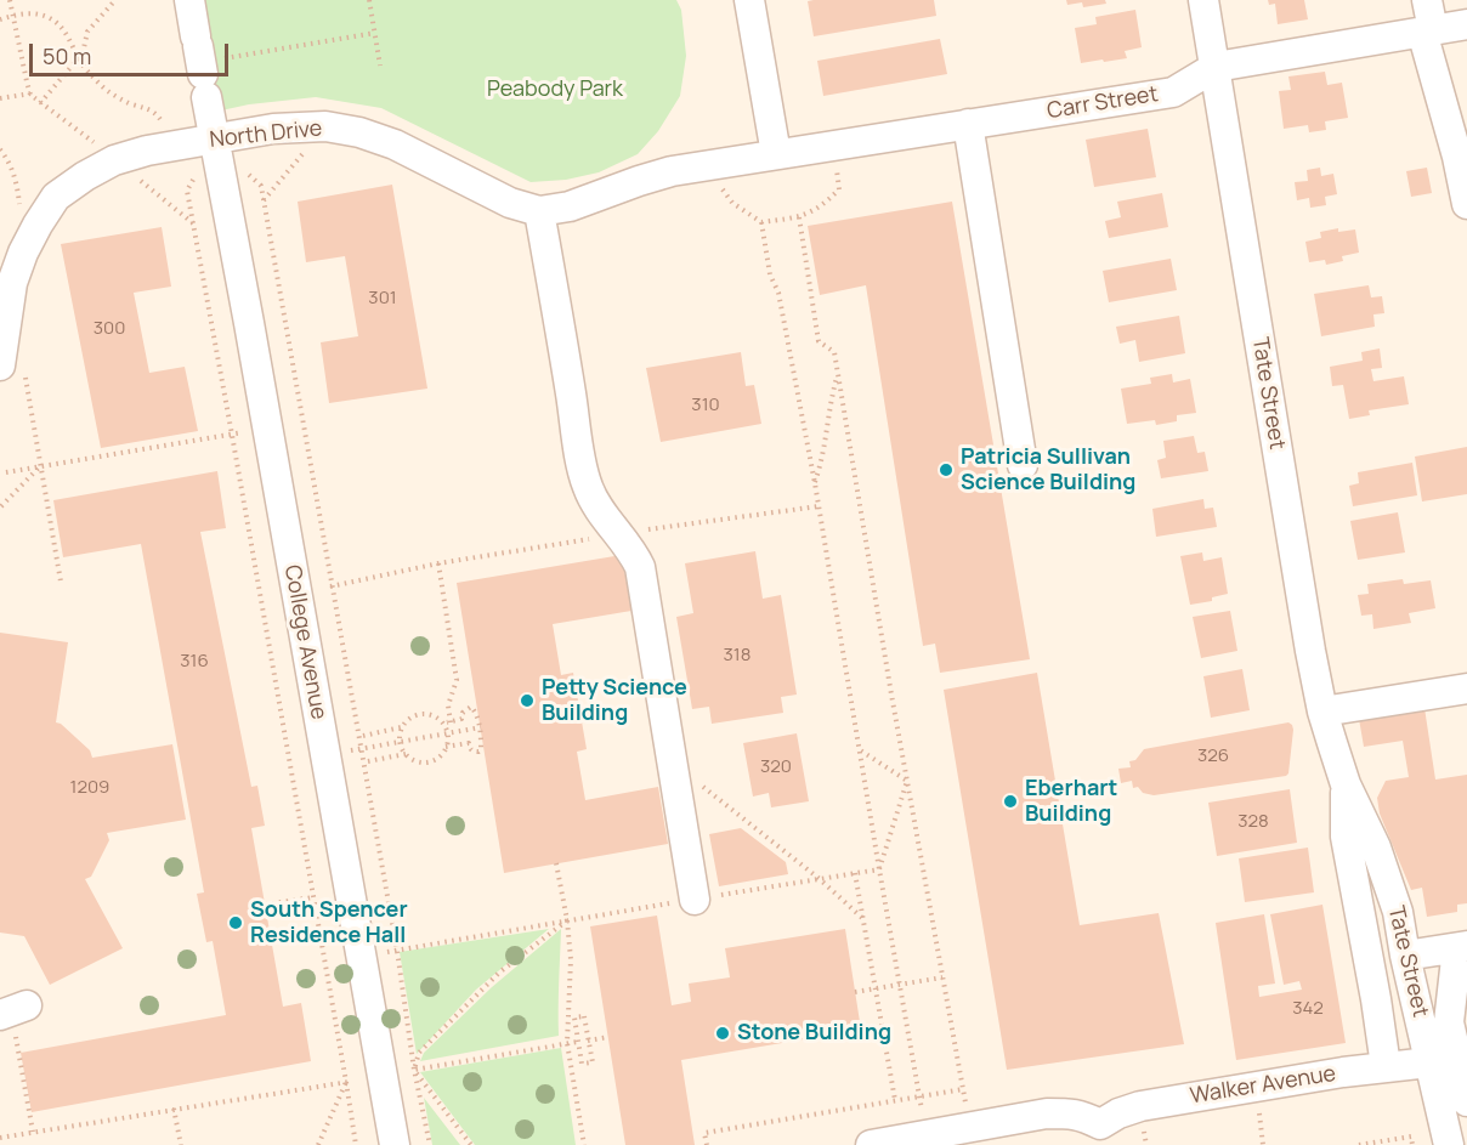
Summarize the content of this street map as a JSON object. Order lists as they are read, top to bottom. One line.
{"streets":{"street":["Carr Street","North Drive","Tate Street","College Avenue","Walker Avenue"]},"crossings":[["Carr Street","North Drive"],["Carr Street","Tate Street"],["North Drive","College Avenue"],["Tate Street","Walker Avenue"]],"parks":["Peabody Park"],"places":["Patricia Sullivan Science Building","Petty Science Building","Eberhart Building","South Spencer Residence Hall","Stone Building"],"house_numbers":["301","300","310","318","316","326","320","1209","328","342"],"scale_bar":"50 m"}
